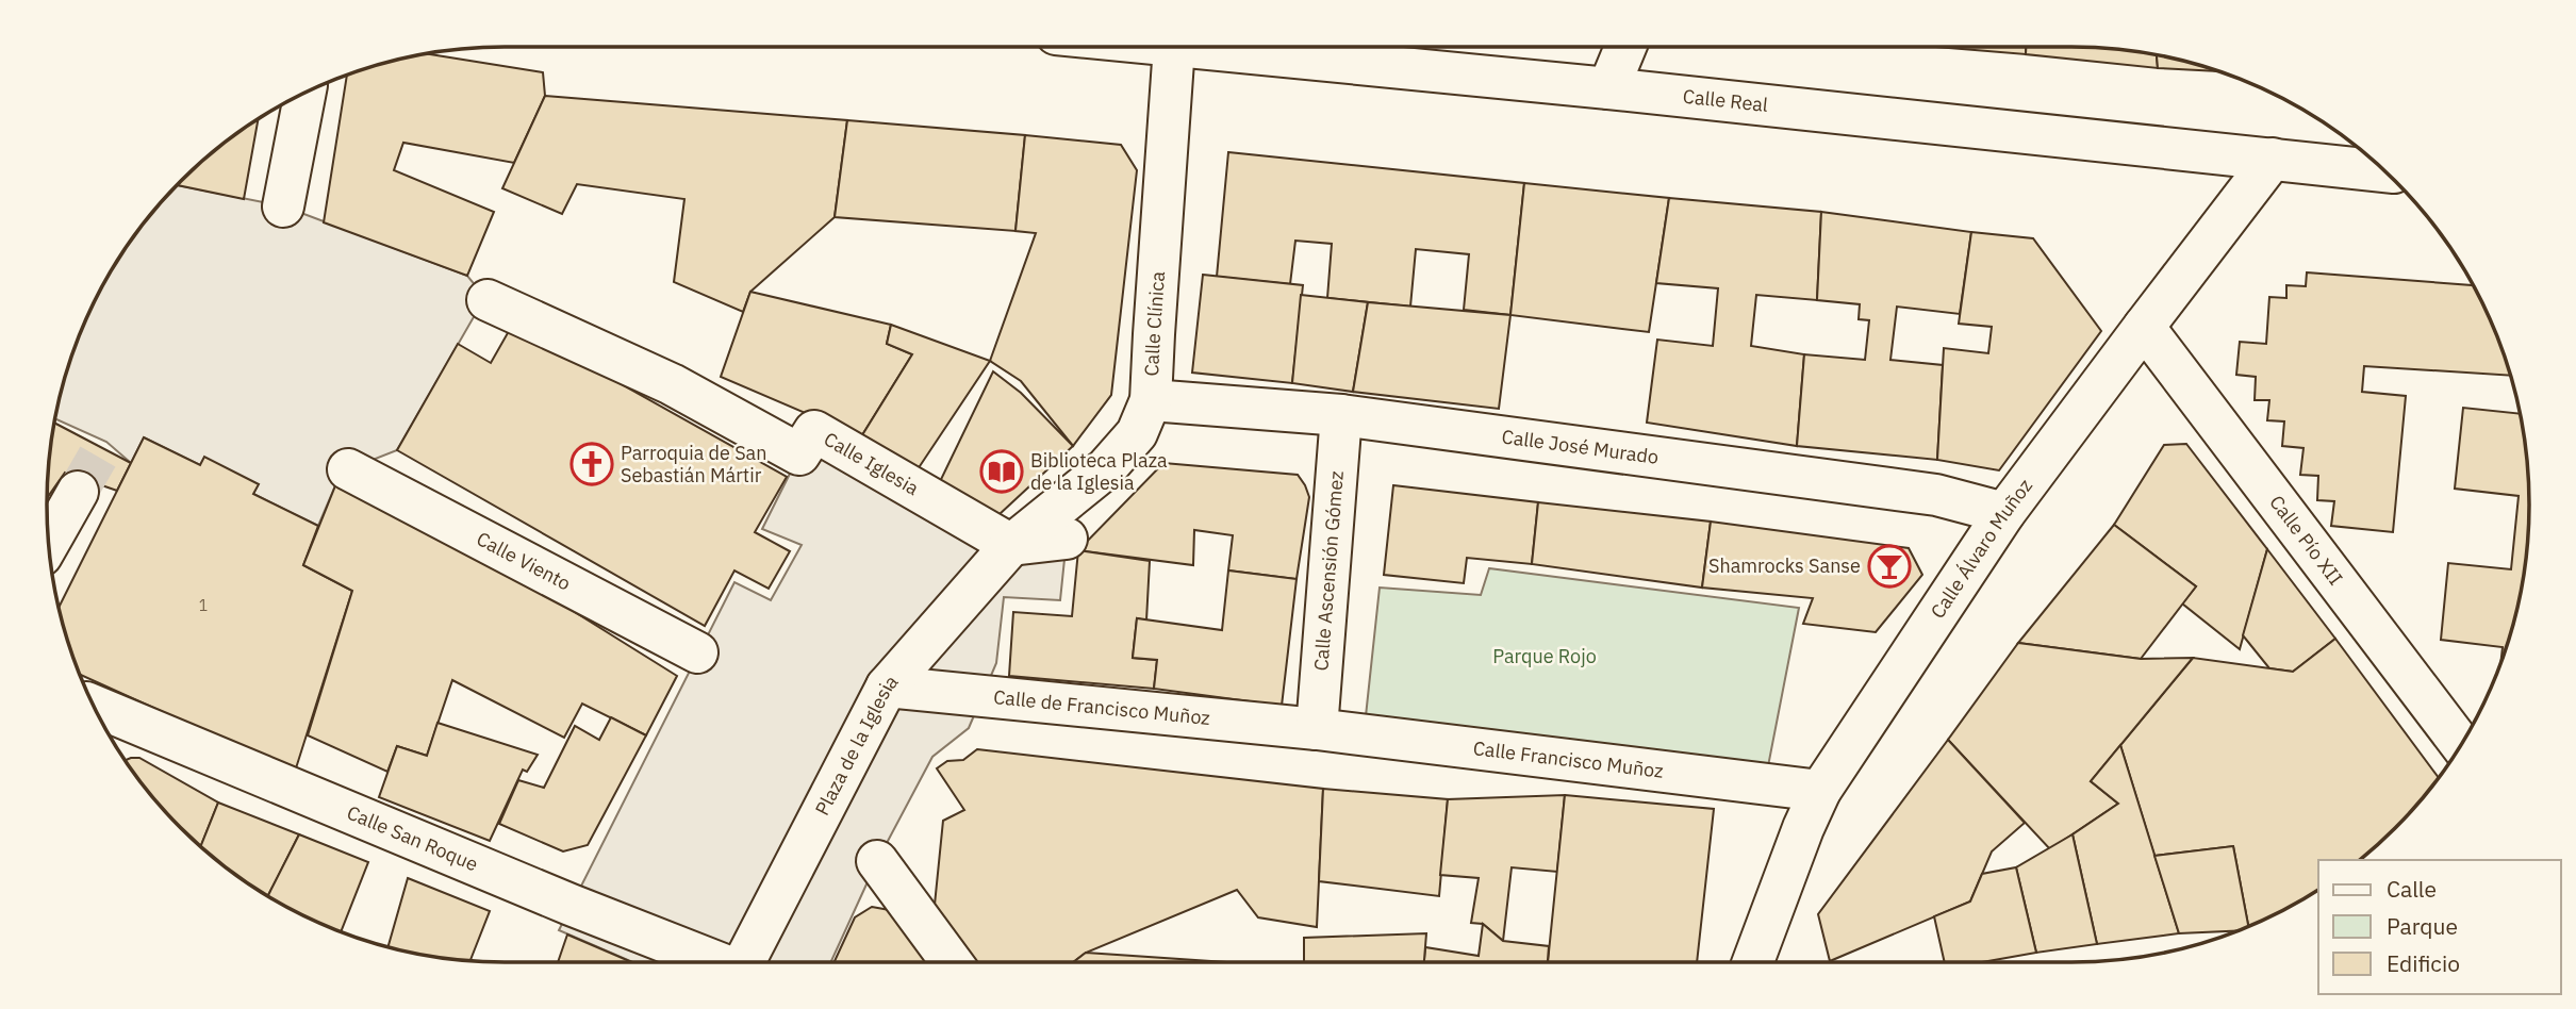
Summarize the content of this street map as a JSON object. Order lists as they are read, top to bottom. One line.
{"streets":{"street":["Calle Real","Calle Clínica","Calle José Murado","Calle Iglesia","Calle Pío XII","Calle Álvaro Muñoz","Calle Viento","Calle Ascensión Gómez","Calle de Francisco Muñoz","Plaza de la Iglesia","Calle Francisco Muñoz","Calle San Roque"]},"crossings":[["Calle Real","Calle Álvaro Muñoz"],["Calle Clínica","Calle José Murado"],["Calle Clínica","Calle Iglesia"],["Calle Clínica","Plaza de la Iglesia"],["Calle José Murado","Calle Álvaro Muñoz"],["Calle José Murado","Calle Ascensión Gómez"],["Calle Iglesia","Plaza de la Iglesia"],["Calle Pío XII","Calle Álvaro Muñoz"],["Calle Álvaro Muñoz","Calle Francisco Muñoz"],["Calle Ascensión Gómez","Calle de Francisco Muñoz"],["Calle Ascensión Gómez","Calle Francisco Muñoz"],["Calle de Francisco Muñoz","Plaza de la Iglesia"],["Calle de Francisco Muñoz","Calle Francisco Muñoz"]],"parks":["Parque Rojo"],"places":{"church":["Parroquia de San Sebastián Mártir"],"library":["Biblioteca Plaza de la Iglesia"],"bar":["Shamrocks Sanse"]},"house_numbers":["1"],"legend":["Calle","Parque","Edificio"]}
